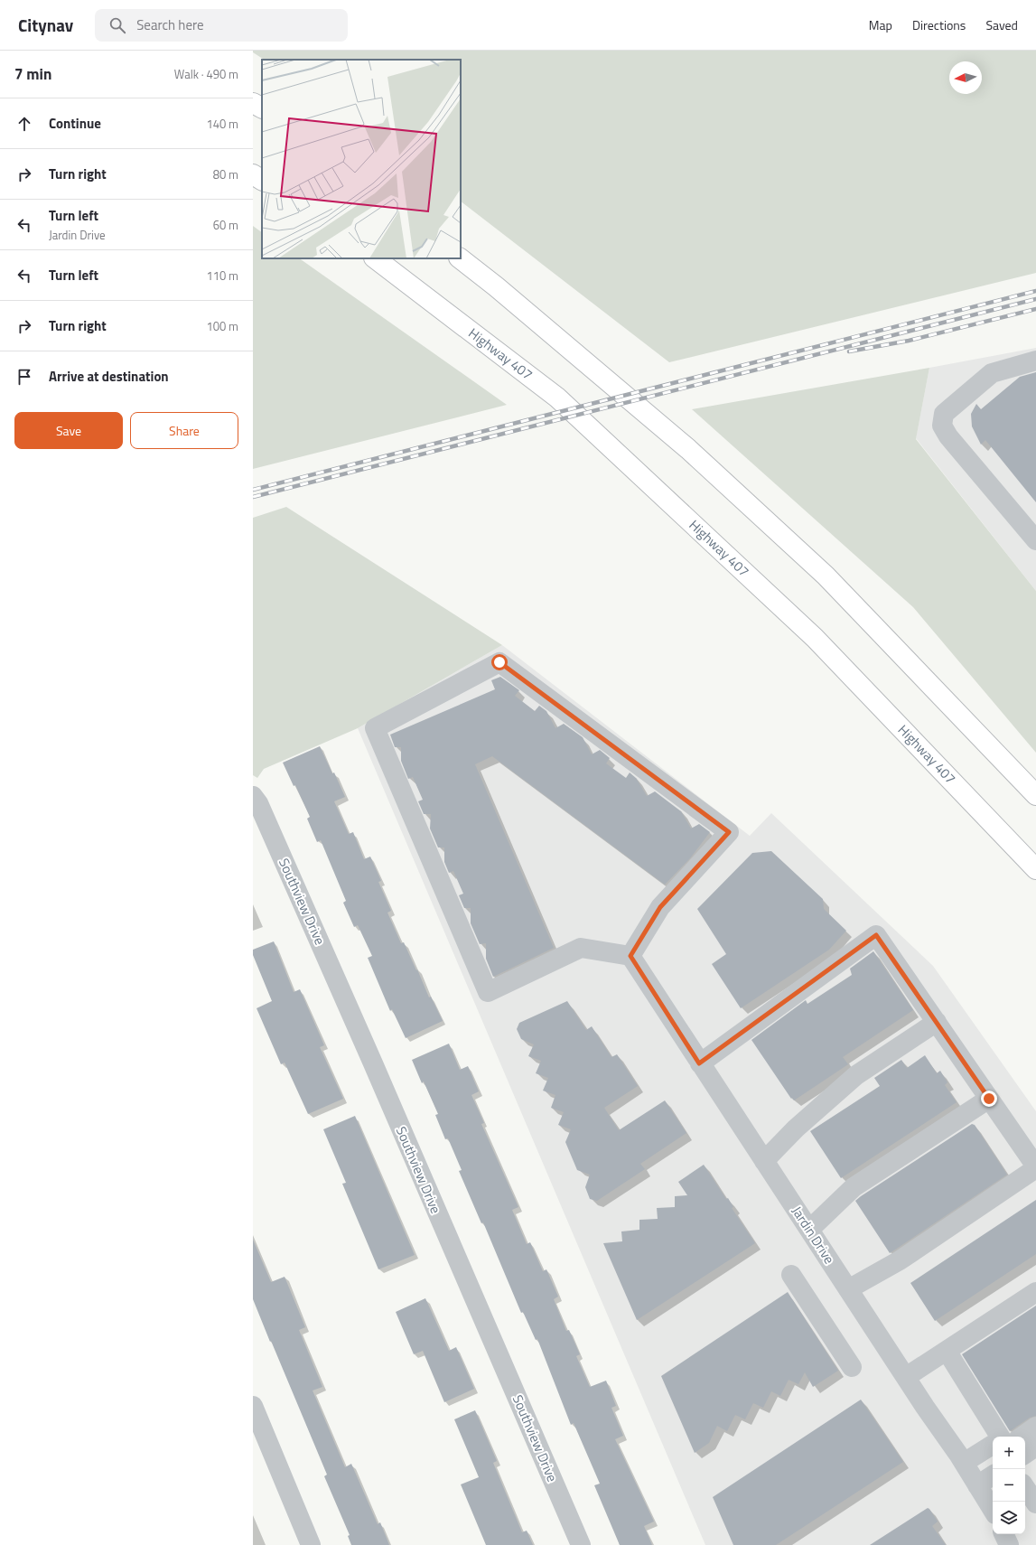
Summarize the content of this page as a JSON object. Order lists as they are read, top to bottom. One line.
{"streets":{"highway":["Highway 407"],"street":["Southview Drive","Jardin Drive"]},"north":"left","page":{"header":"Citynav","search":"Search here","nav":["Map","Directions","Saved"],"heading":["7 min","Walk · 490 m"],"list":[["Continue","140 m"],["Turn right","80 m"],["Turn left","Jardin Drive","60 m"],["Turn left","110 m"],["Turn right","100 m"],"Arrive at destination"],"buttons":["Save","Share"],"map_buttons":["+","−"]}}
